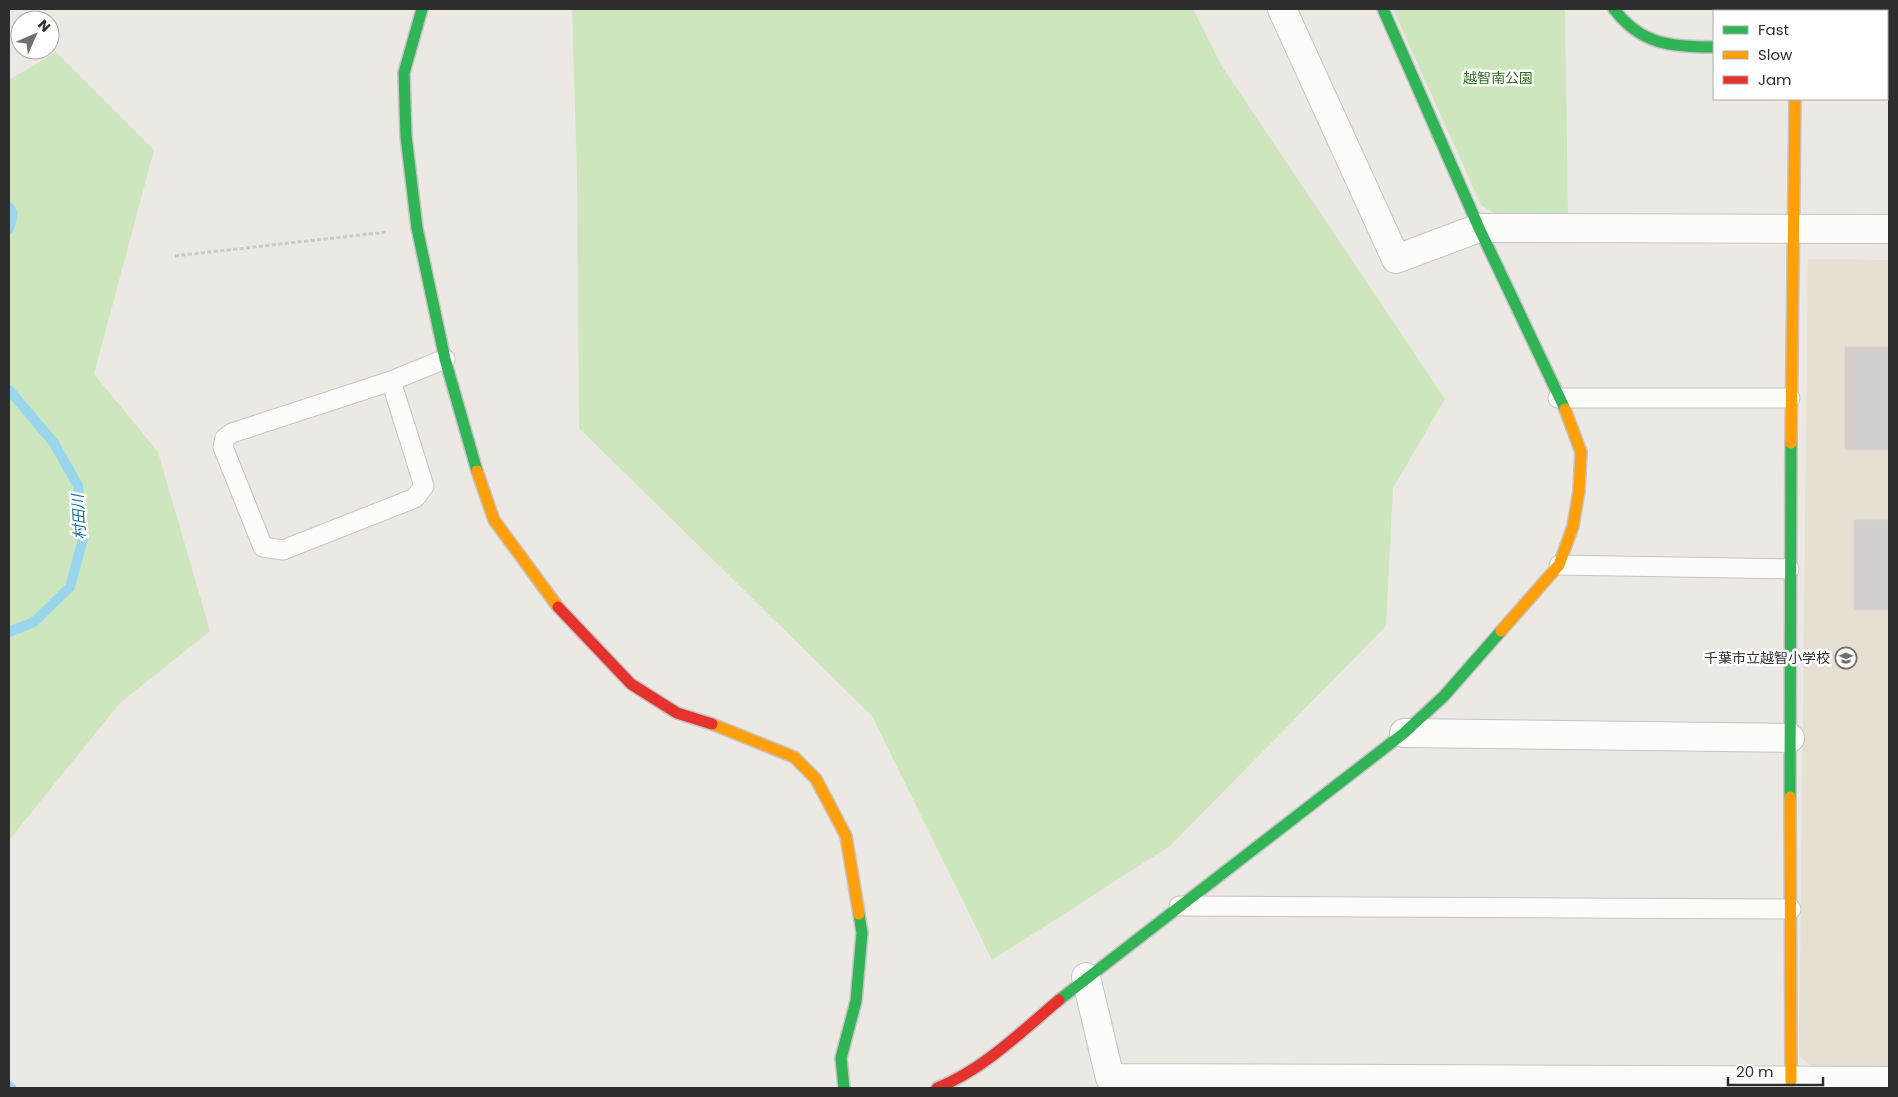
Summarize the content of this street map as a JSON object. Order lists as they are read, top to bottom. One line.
{"water":["村田川"],"parks":["越智南公園"],"places":{"school or university":["千葉市立越智小学校"]},"legend":["Fast","Slow","Jam"],"scale_bar":"20 m","north":"top right"}
